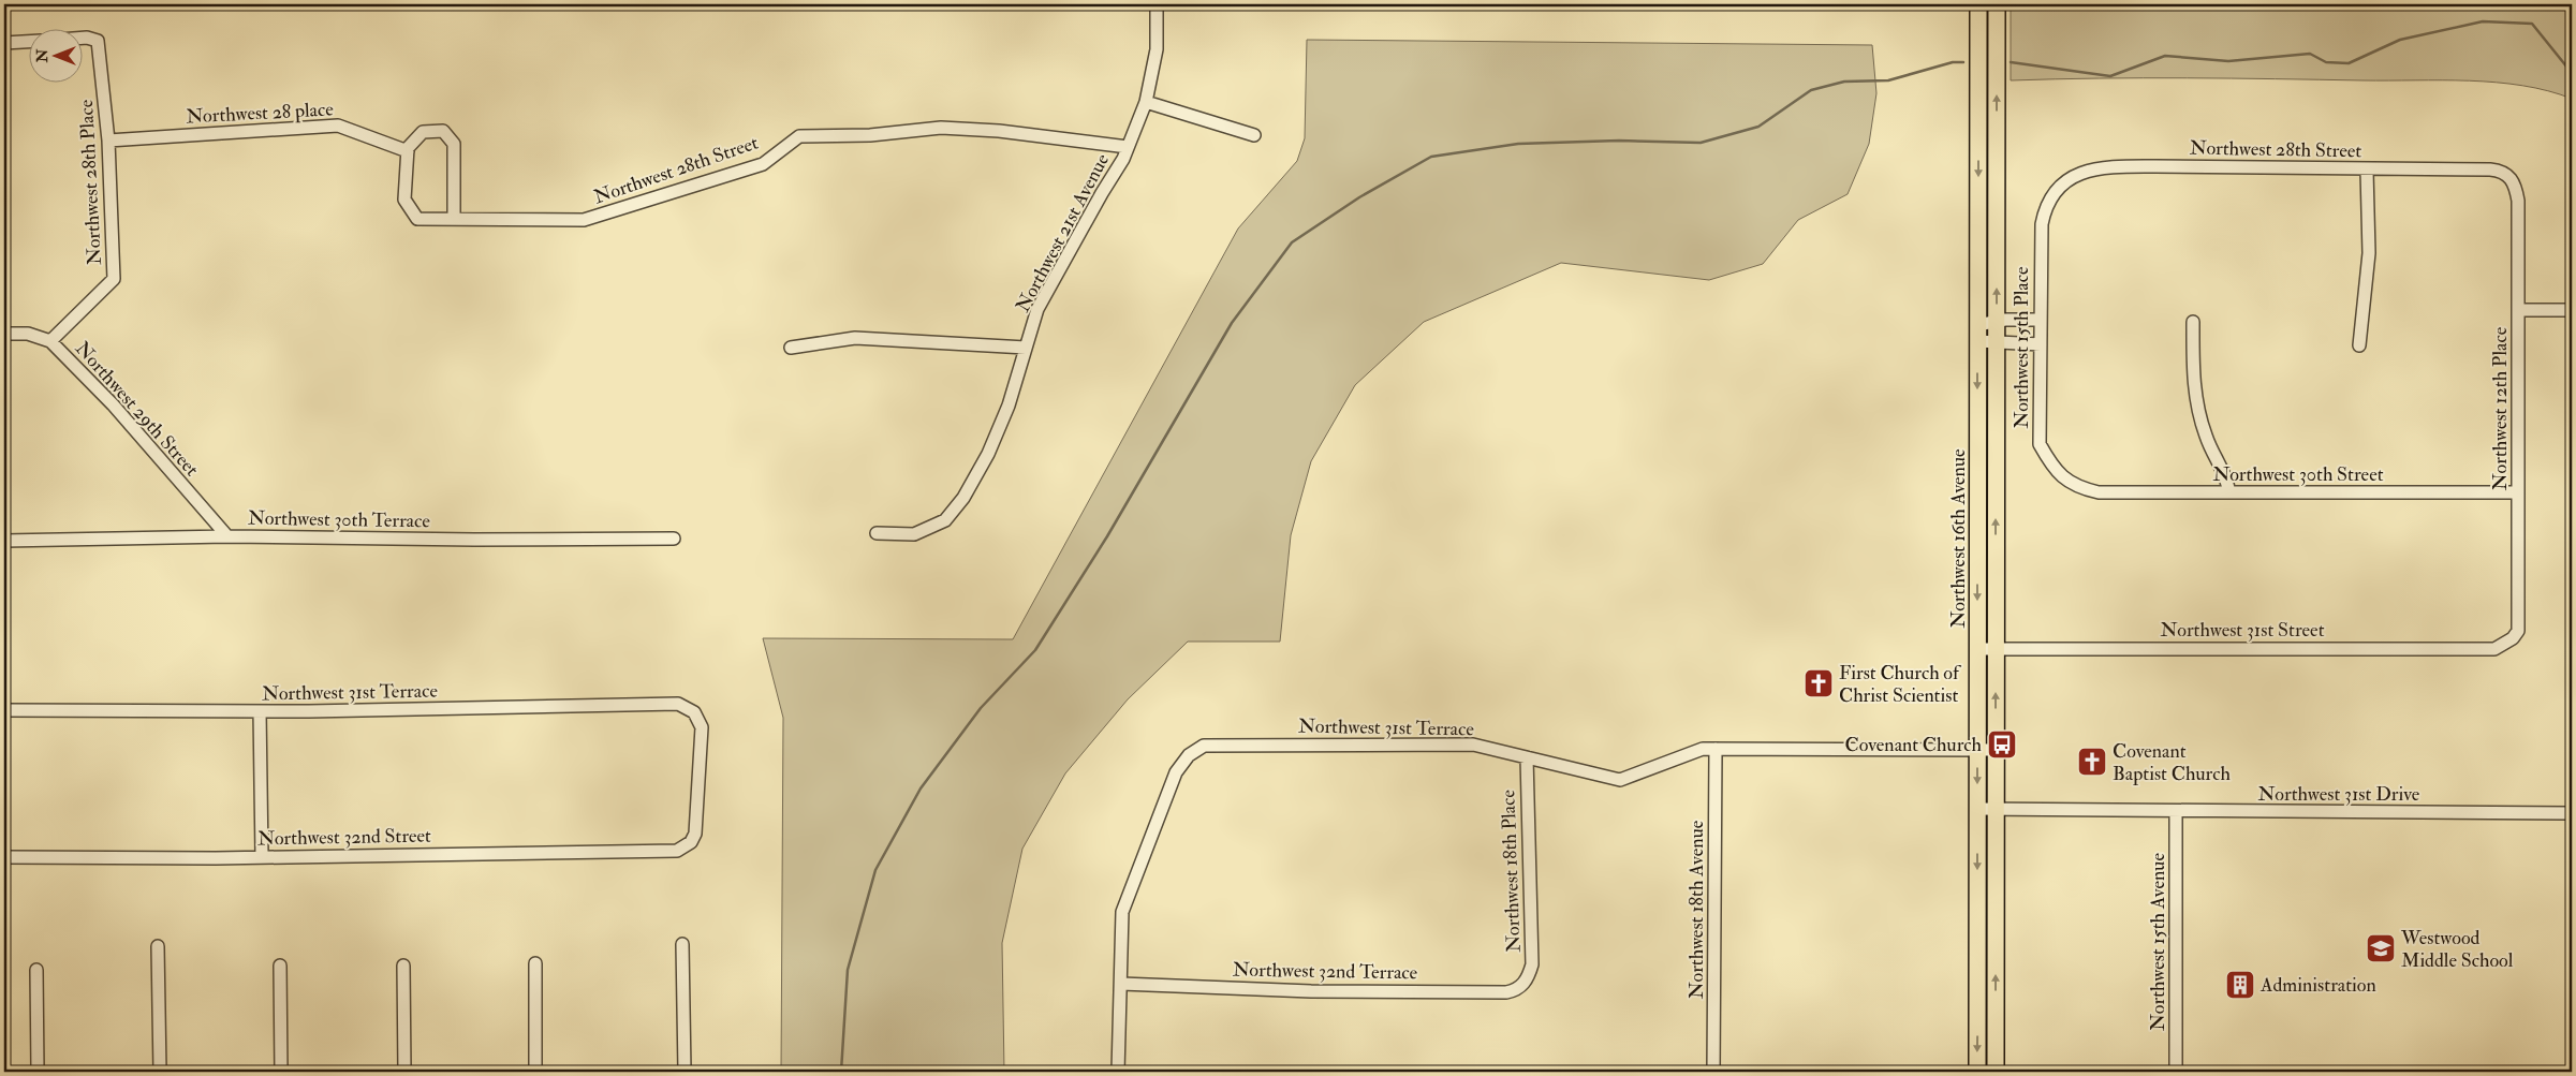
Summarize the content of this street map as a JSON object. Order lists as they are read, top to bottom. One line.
{"streets":{"main road":["Northwest 16th Avenue"],"street":["Northwest 28 place","Northwest 28th Street","Northwest 28th Place","Northwest 21st Avenue","Northwest 15th Place","Northwest 29th Street","Northwest 12th Place","Northwest 30th Street","Northwest 30th Terrace","Northwest 31st Street","Northwest 31st Terrace","Northwest 31st Drive","Northwest 32nd Street","Northwest 18th Place","Northwest 18th Avenue","Northwest 15th Avenue","Northwest 32nd Terrace"]},"crossings":[["Northwest 28 place","Northwest 28th Street"],["Northwest 28 place","Northwest 28th Place"],["Northwest 28th Street","Northwest 21st Avenue"],["Northwest 28th Street","Northwest 15th Place"],["Northwest 28th Street","Northwest 12th Place"],["Northwest 28th Place","Northwest 29th Street"],["Northwest 15th Place","Northwest 30th Street"],["Northwest 29th Street","Northwest 30th Terrace"],["Northwest 12th Place","Northwest 30th Street"],["Northwest 12th Place","Northwest 31st Street"],["Northwest 16th Avenue","Northwest 31st Street"],["Northwest 16th Avenue","Northwest 31st Terrace"],["Northwest 16th Avenue","Northwest 31st Drive"],["Northwest 31st Terrace","Northwest 32nd Street"],["Northwest 31st Terrace","Northwest 18th Place"],["Northwest 31st Terrace","Northwest 18th Avenue"],["Northwest 31st Terrace","Northwest 32nd Terrace"],["Northwest 31st Drive","Northwest 15th Avenue"],["Northwest 18th Place","Northwest 32nd Terrace"]],"places":{"church":["First Church of Christ Scientist","Covenant Baptist Church"],"bus stop":["Covenant Church"],"school or university":["Westwood Middle School"],"building":["Administration"]},"north":"left"}
